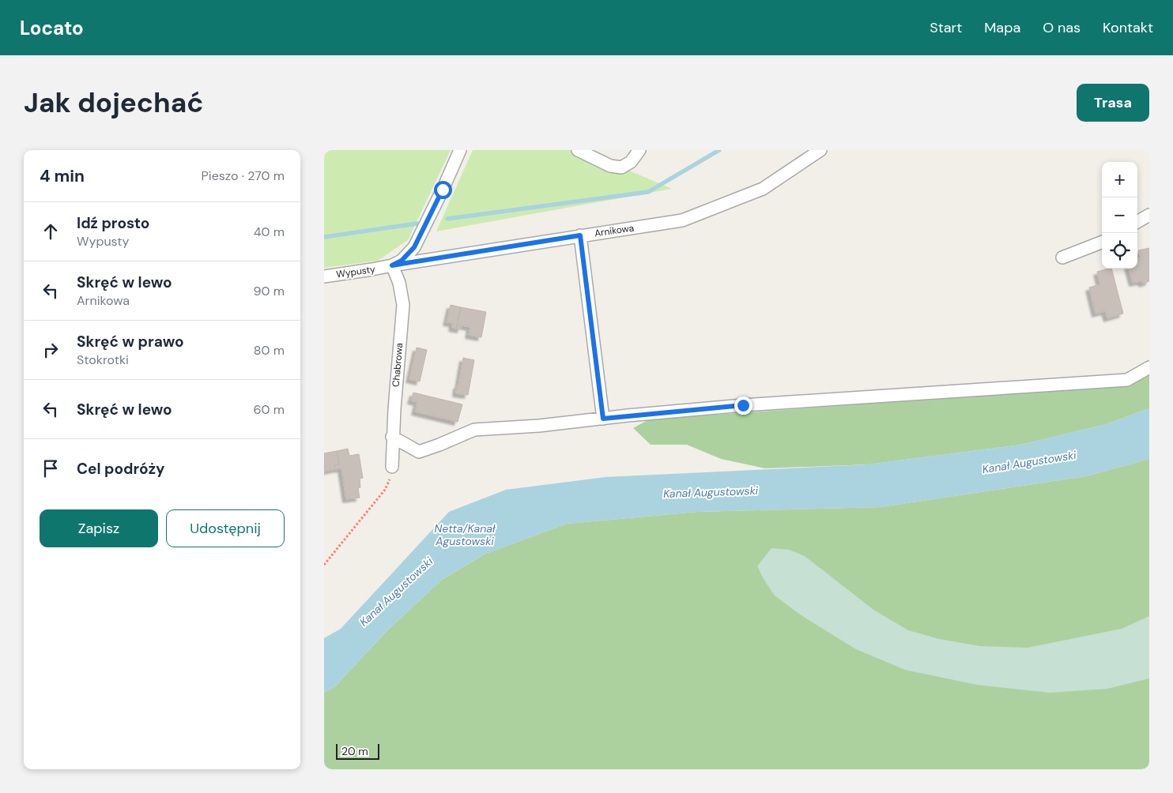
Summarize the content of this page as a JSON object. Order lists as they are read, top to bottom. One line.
{"streets":{"street":["Arnikowa","Wypusty","Chabrowa"]},"crossings":[["Arnikowa","Wypusty"],["Arnikowa","Chabrowa"],["Wypusty","Chabrowa"]],"water":["Kanał Augustowski","Netta/Kanał Agustowski"],"scale_bar":"20 m","page":{"header":"Locato","nav":["Start","Mapa","O nas","Kontakt"],"buttons":["Trasa",["Zapisz","Udostępnij"]],"title":"Jak dojechać","heading":["4 min","Pieszo · 270 m"],"map_buttons":["+","−"],"list":[["Idź prosto","Wypusty","40 m"],["Skręć w lewo","Arnikowa","90 m"],["Skręć w prawo","Stokrotki","80 m"],["Skręć w lewo","60 m"],"Cel podróży"],"scale":"20 m"}}
